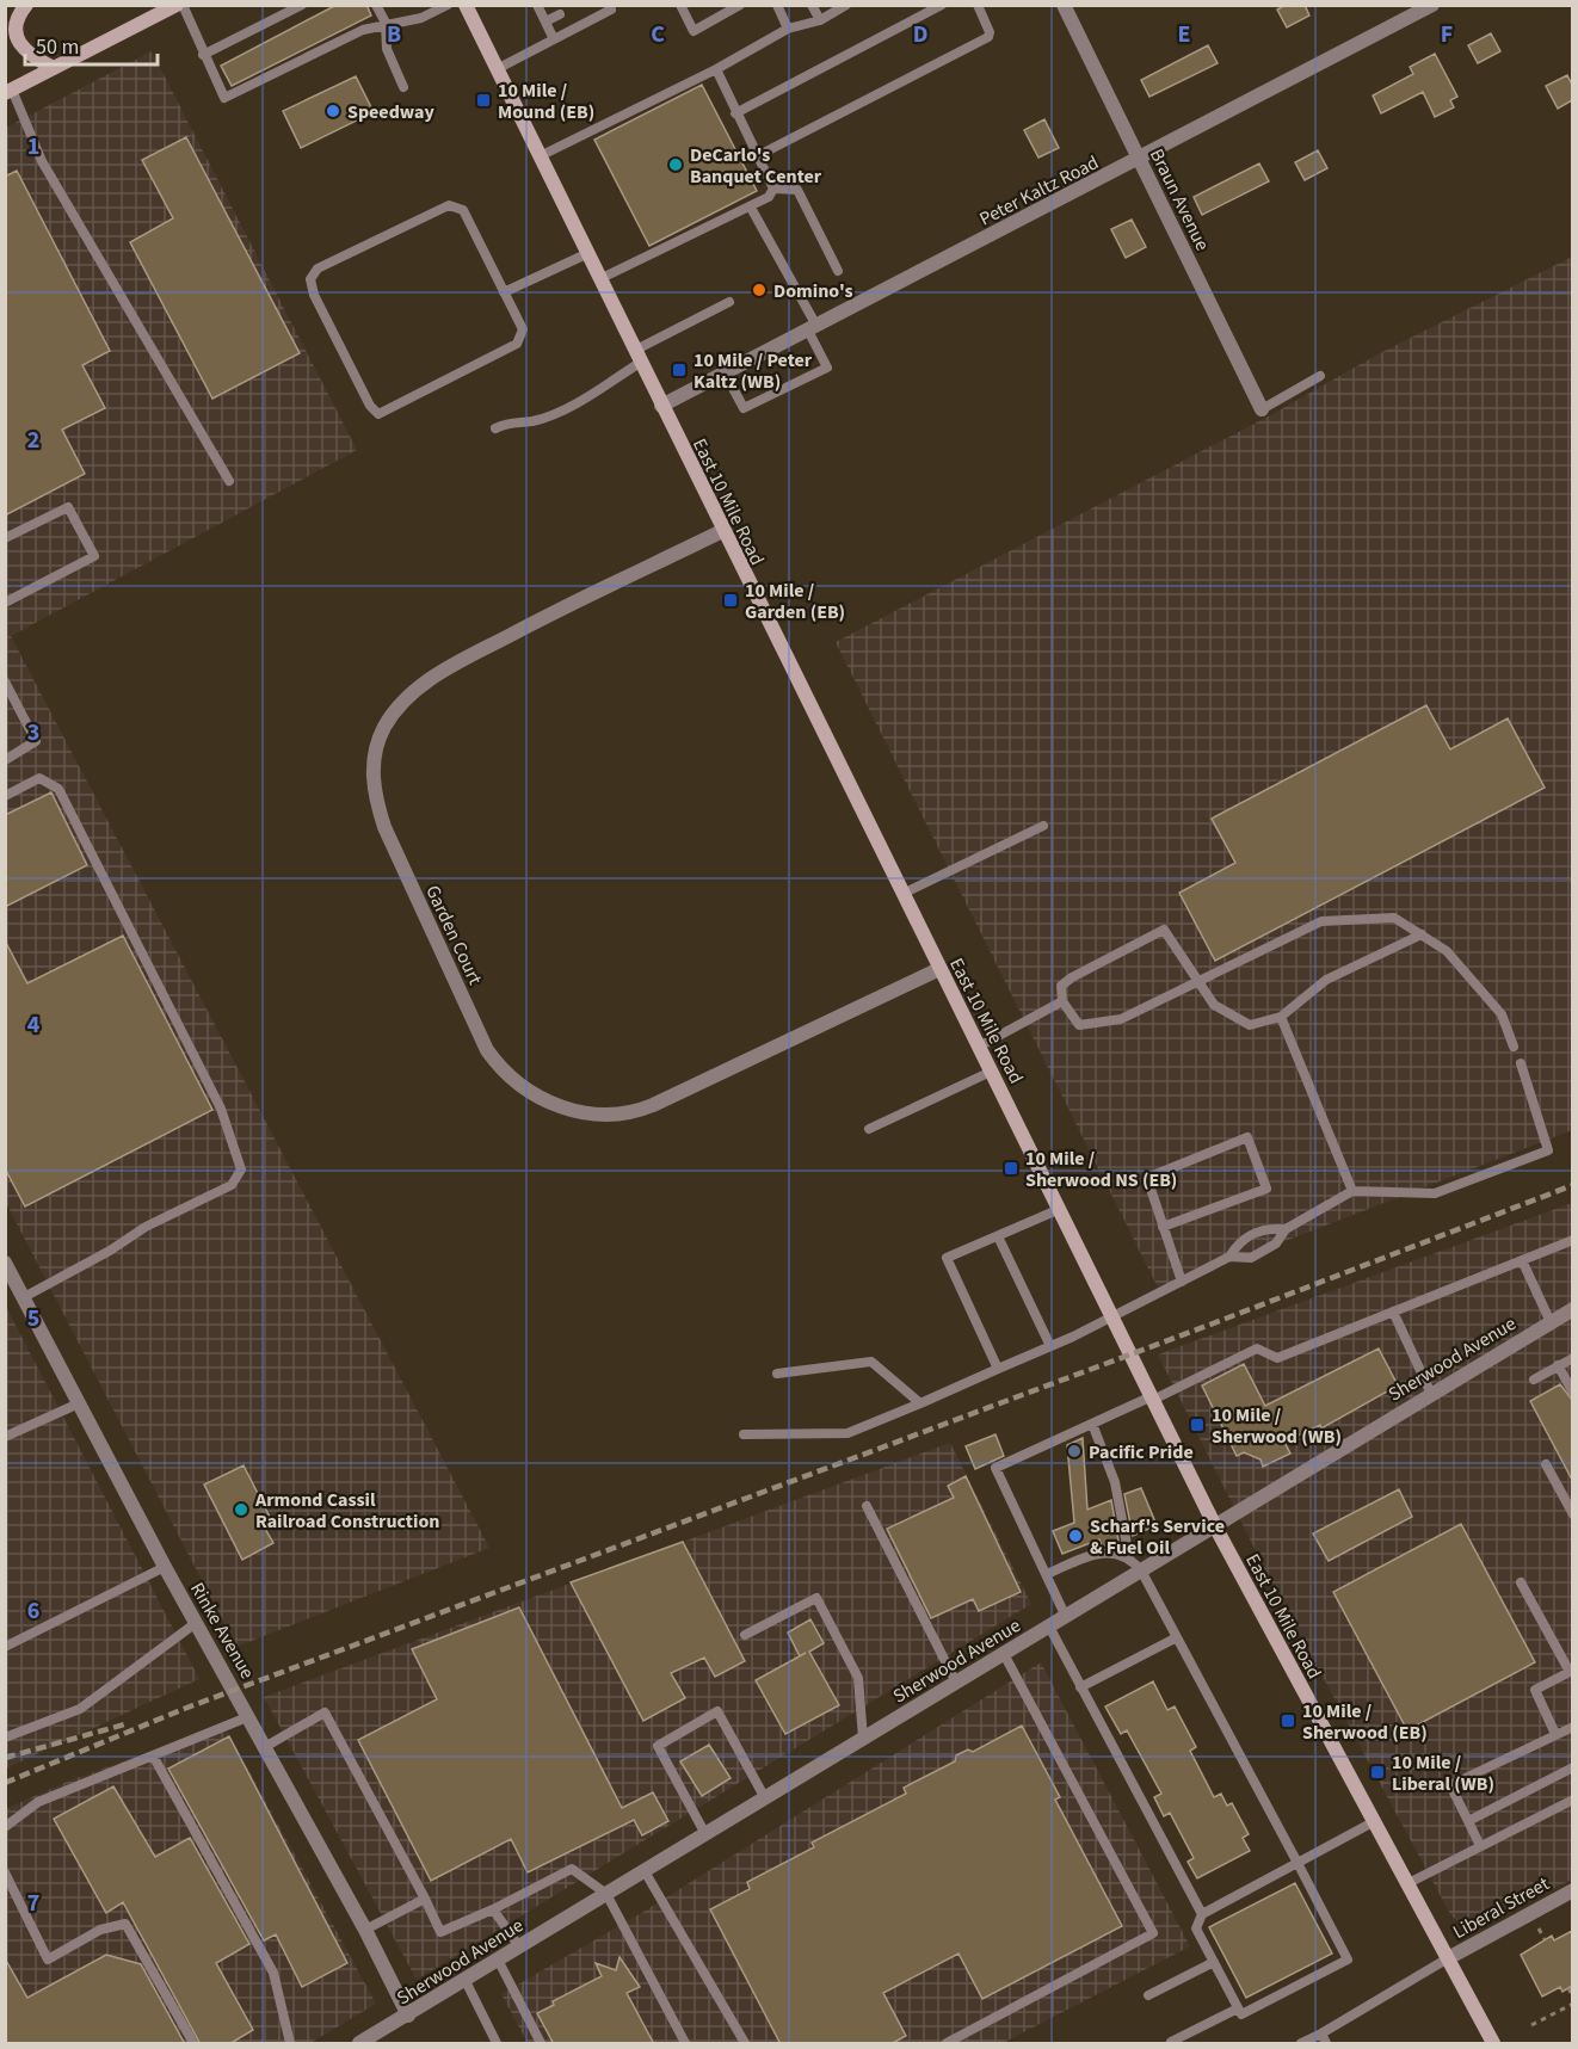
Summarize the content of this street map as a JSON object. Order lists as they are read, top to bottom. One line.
{"streets":{"main road":["East 10 Mile Road"],"street":["Peter Kaltz Road","Braun Avenue","Garden Court","Sherwood Avenue","Rinke Avenue","Liberal Street"]},"crossings":[["Peter Kaltz Road","Braun Avenue"],["Peter Kaltz Road","East 10 Mile Road"],["East 10 Mile Road","Garden Court"],["East 10 Mile Road","Sherwood Avenue"],["East 10 Mile Road","Liberal Street"],["Sherwood Avenue","Rinke Avenue"]],"places":{"transit":["10 Mile / Mound (EB)","10 Mile / Peter Kaltz (WB)","10 Mile / Garden (EB)","10 Mile / Sherwood NS (EB)","10 Mile / Sherwood (WB)","10 Mile / Sherwood (EB)","10 Mile / Liberal (WB)"],"other":["Speedway","DeCarlo's Banquet Center","Domino's","Pacific Pride","Armond Cassil Railroad Construction","Scharf's Service & Fuel Oil"]},"scale_bar":"50 m","grid":{"columns":["B","C","D","E","F"],"rows":["1","2","3","4","5","6","7"]}}
